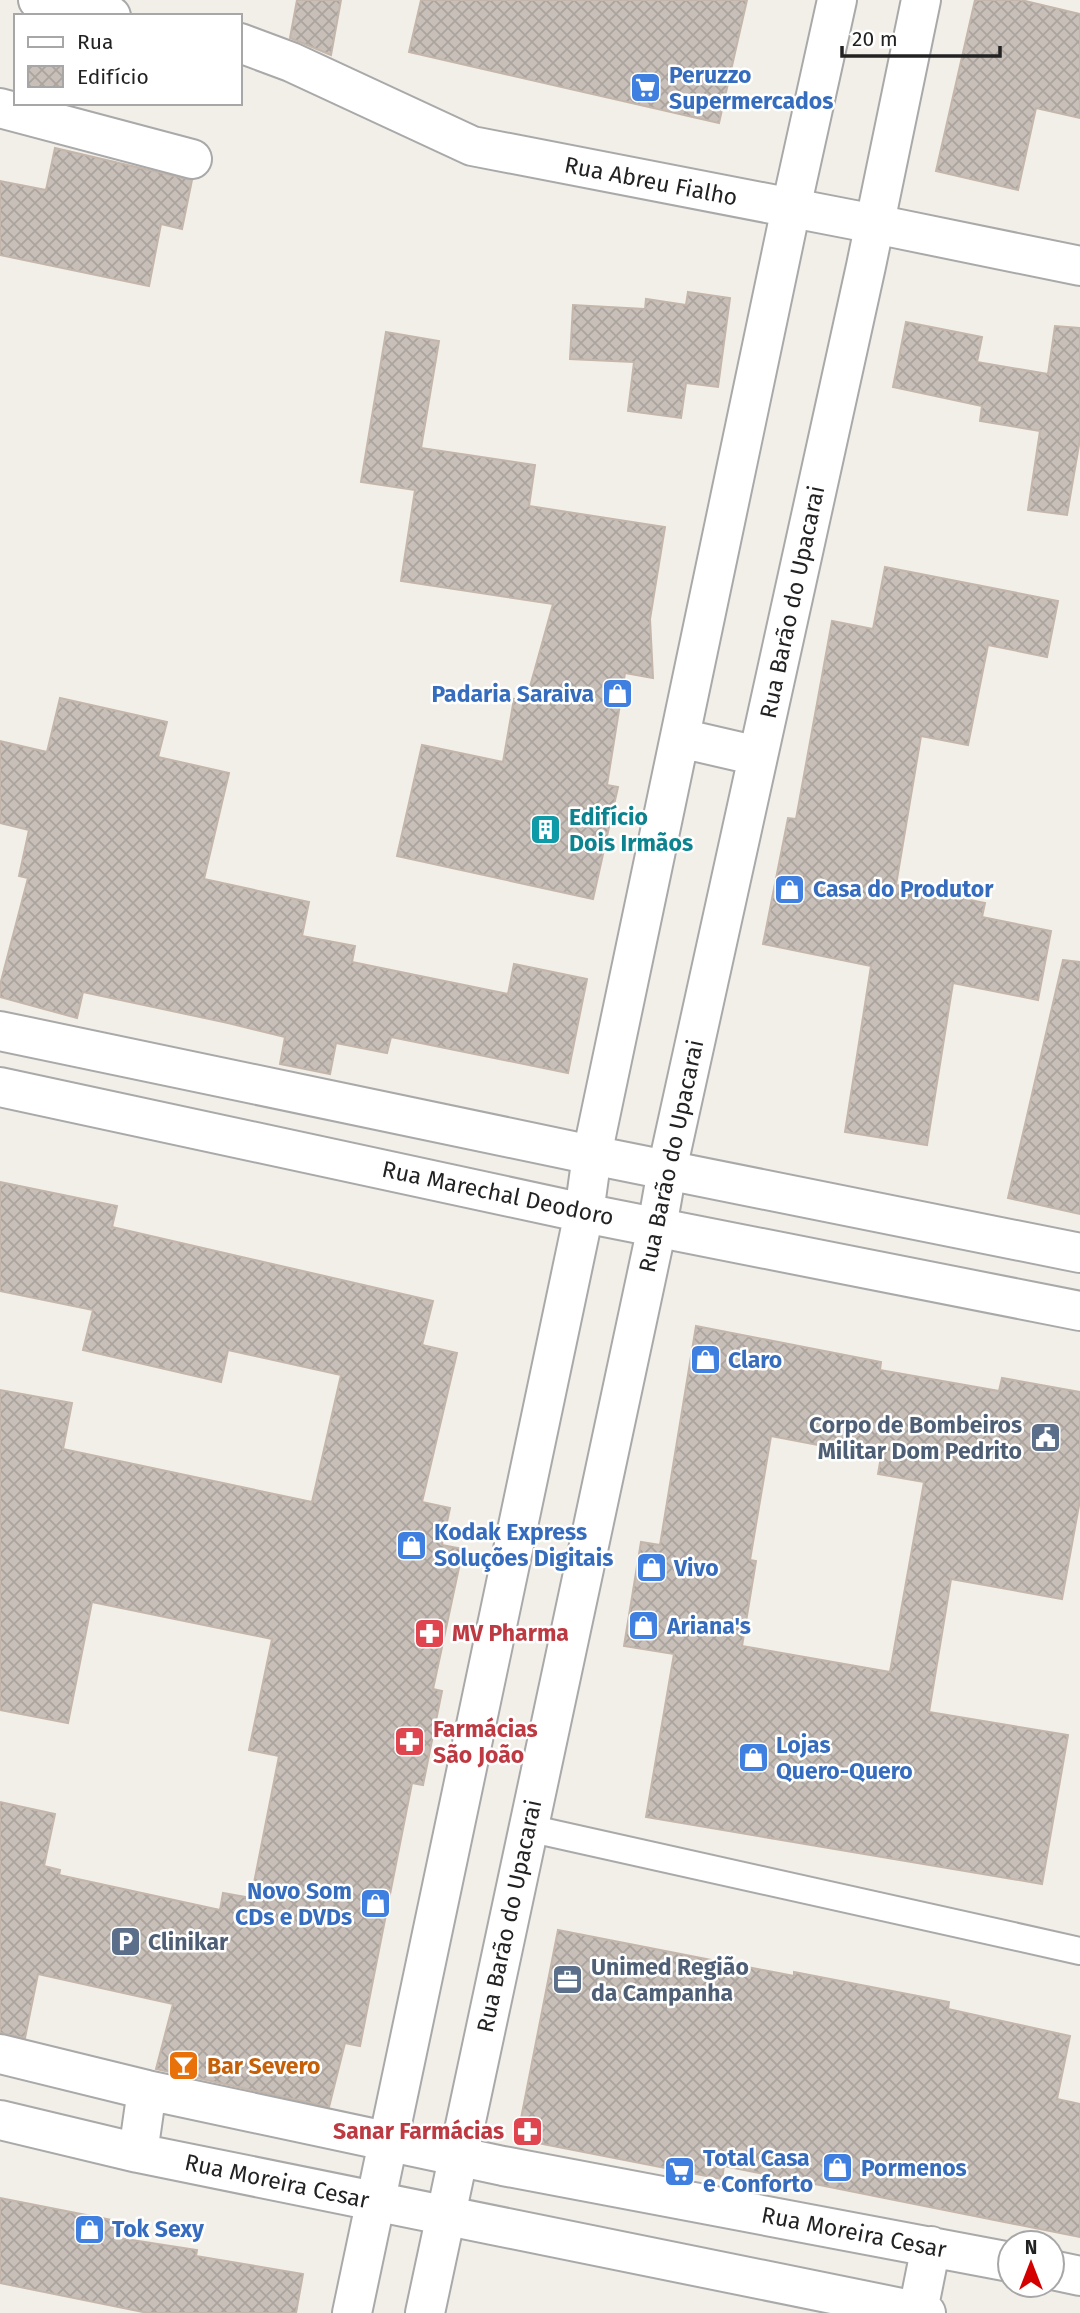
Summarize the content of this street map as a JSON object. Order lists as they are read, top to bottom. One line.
{"streets":{"street":["Rua Abreu Fialho","Rua Barão do Upacarai","Rua Marechal Deodoro","Rua Moreira Cesar"]},"crossings":[["Rua Abreu Fialho","Rua Barão do Upacarai"],["Rua Barão do Upacarai","Rua Marechal Deodoro"],["Rua Barão do Upacarai","Rua Moreira Cesar"]],"places":{"supermarket":["Peruzzo Supermercados","Total Casa e Conforto"],"shop":["Padaria Saraiva","Casa do Produtor","Claro","Kodak Express Soluções Digitais","Vivo","Ariana's","Lojas Quero-Quero","Novo Som CDs e DVDs","Pormenos","Tok Sexy"],"building":["Edifício Dois Irmãos"],"public building":["Corpo de Bombeiros Militar Dom Pedrito"],"pharmacy":["MV Pharma","Farmácias São João","Sanar Farmácias"],"parking":["Clinikar"],"office":["Unimed Região da Campanha"],"bar":["Bar Severo"]},"legend":["Rua","Edifício"],"scale_bar":"20 m","north":"top"}
